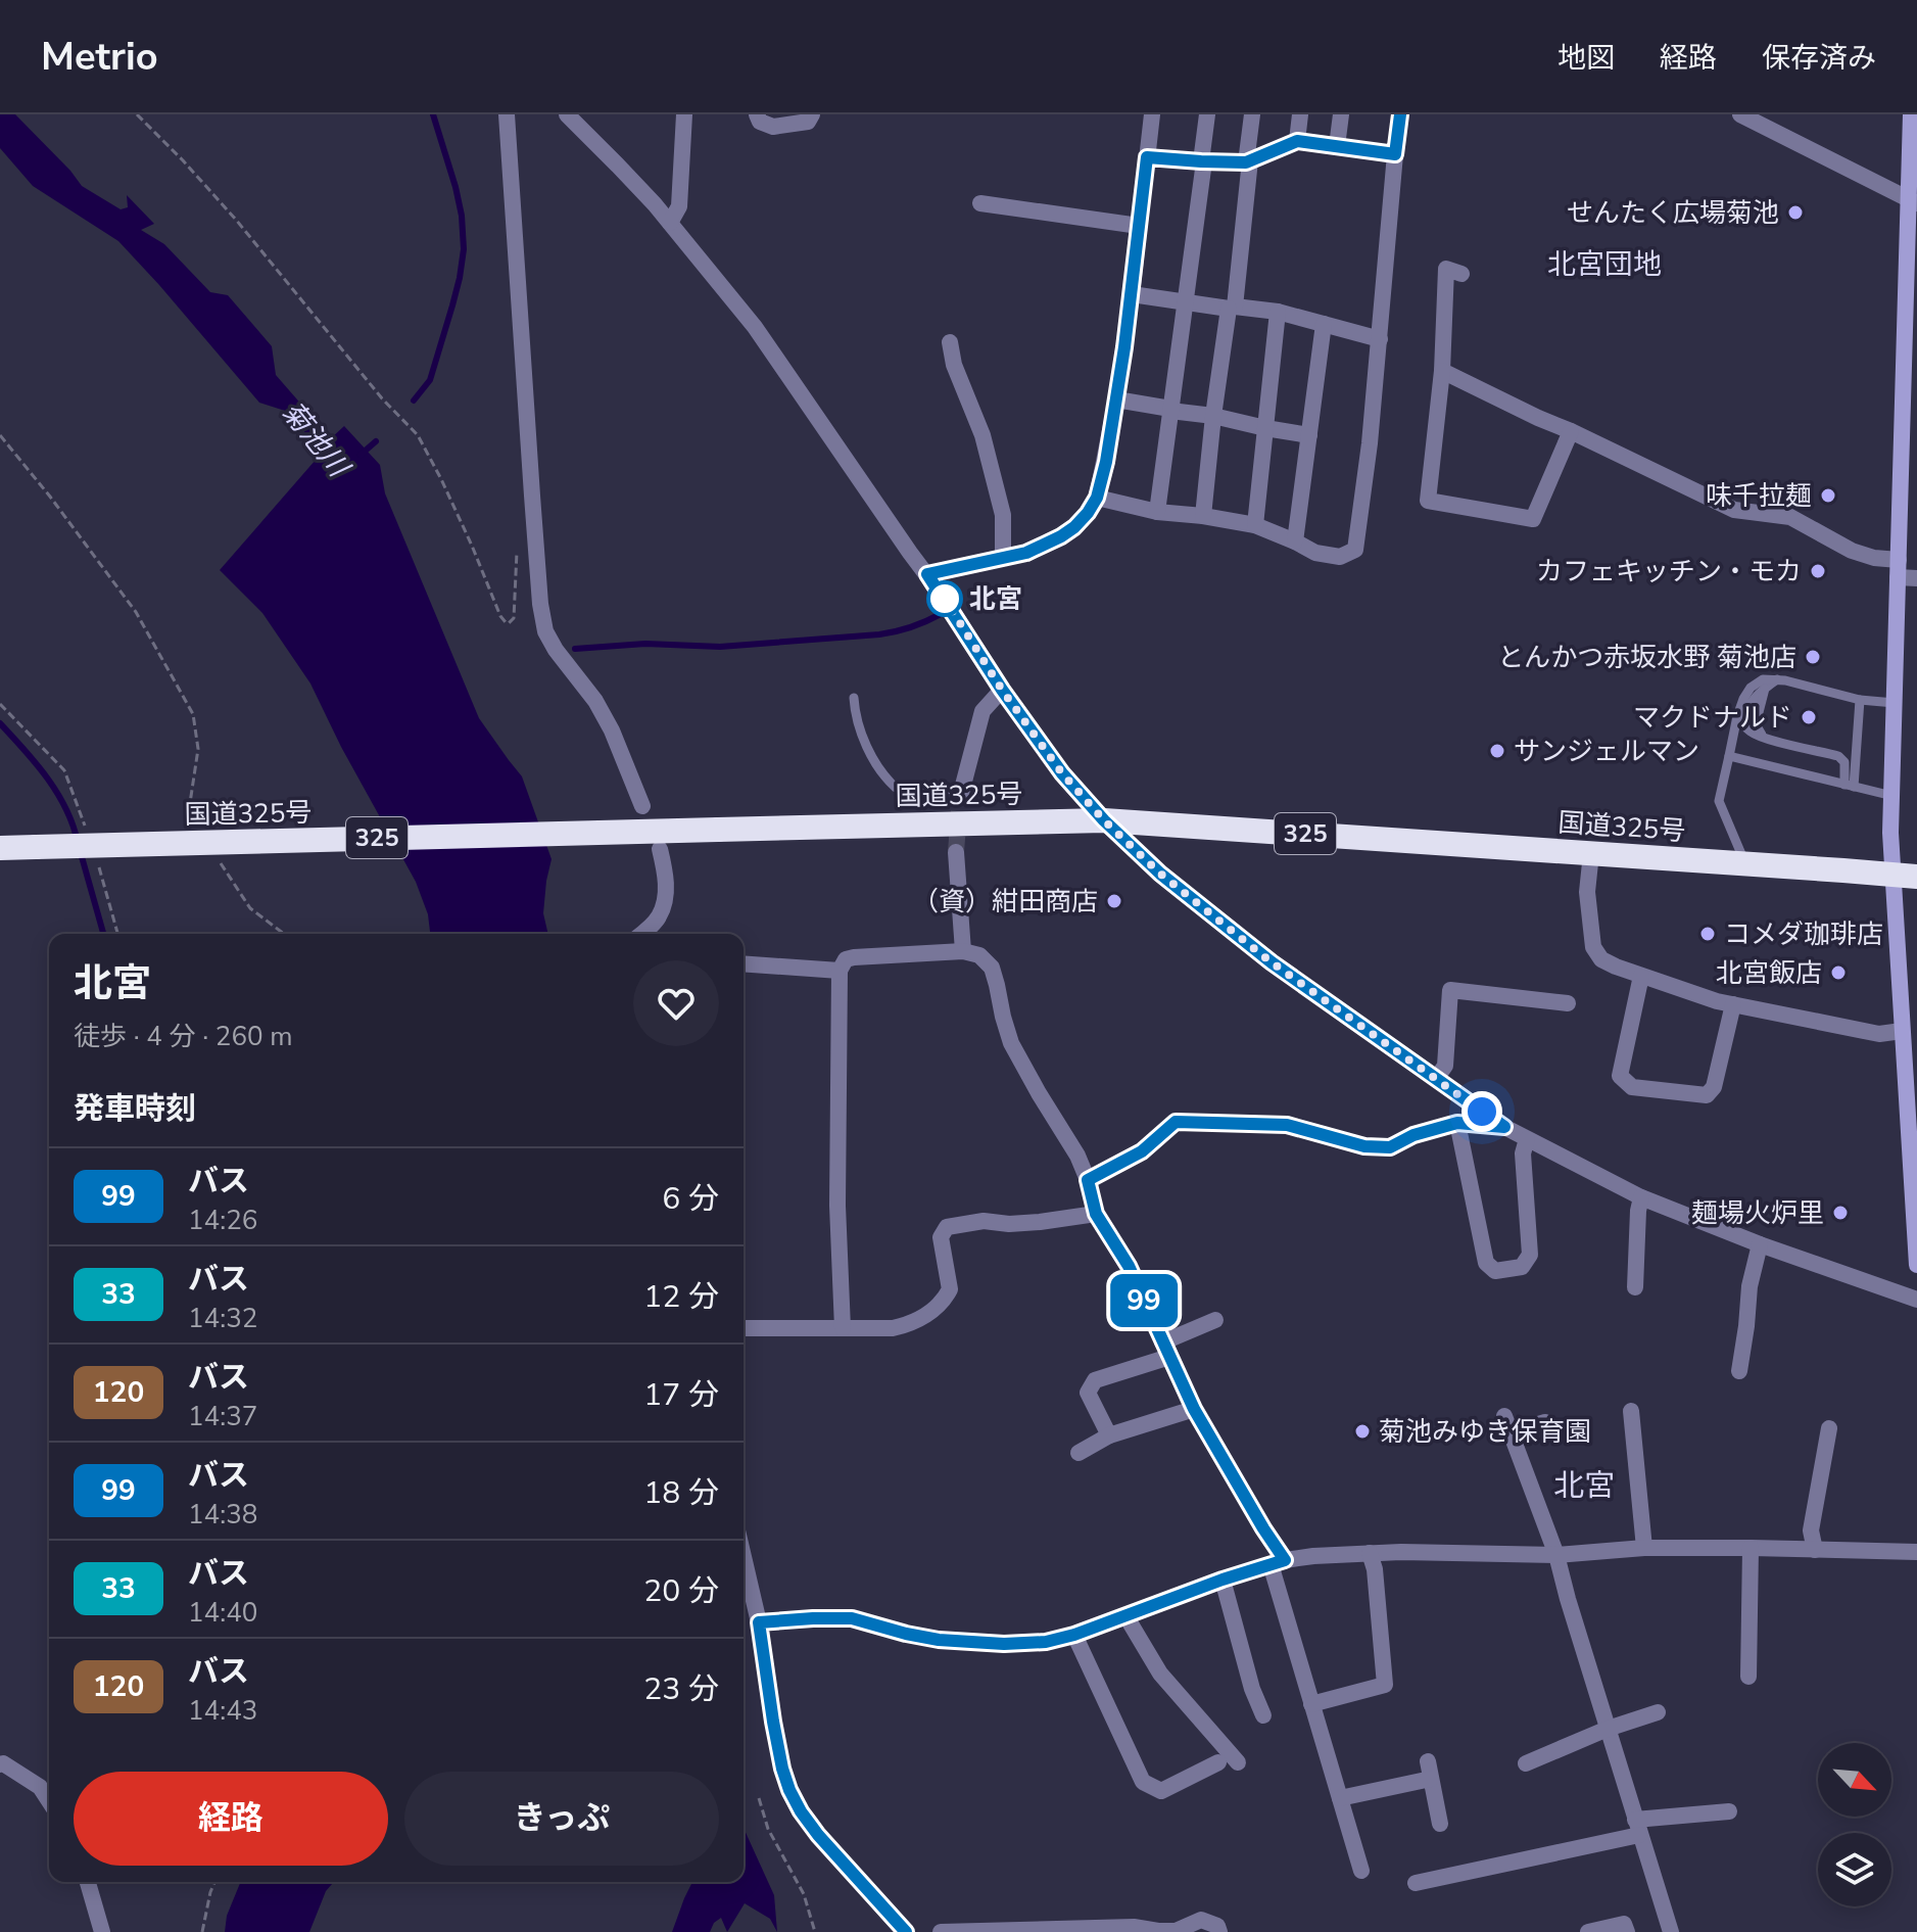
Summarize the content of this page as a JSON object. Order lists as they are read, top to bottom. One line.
{"streets":{"highway":["国道325号","325"]},"districts":["北宮団地","北宮"],"water":["菊池川"],"places":["せんたく広場菊池","味千拉麺","カフェキッチン・モカ","北宮","とんかつ赤坂水野 菊池店","マクドナルド","サンジェルマン","（資）紺田商店","コメダ珈琲店","北宮飯店","麺場火炉里","菊池みゆき保育園"],"lines":["bus line 99"],"north":"bottom right","page":{"header":"Metrio","nav":["地図","経路","保存済み"],"on_map":"99","heading":[["北宮","徒歩 · 4 分 · 260 m"],"発車時刻"],"list":[{"mark":"99","name":"バス","note":"14:26","value":"6 分"},{"mark":"33","name":"バス","note":"14:32","value":"12 分"},{"mark":"120","name":"バス","note":"14:37","value":"17 分"},{"mark":"99","name":"バス","note":"14:38","value":"18 分"},{"mark":"33","name":"バス","note":"14:40","value":"20 分"},{"mark":"120","name":"バス","note":"14:43","value":"23 分"}],"buttons":["経路","きっぷ"]}}
